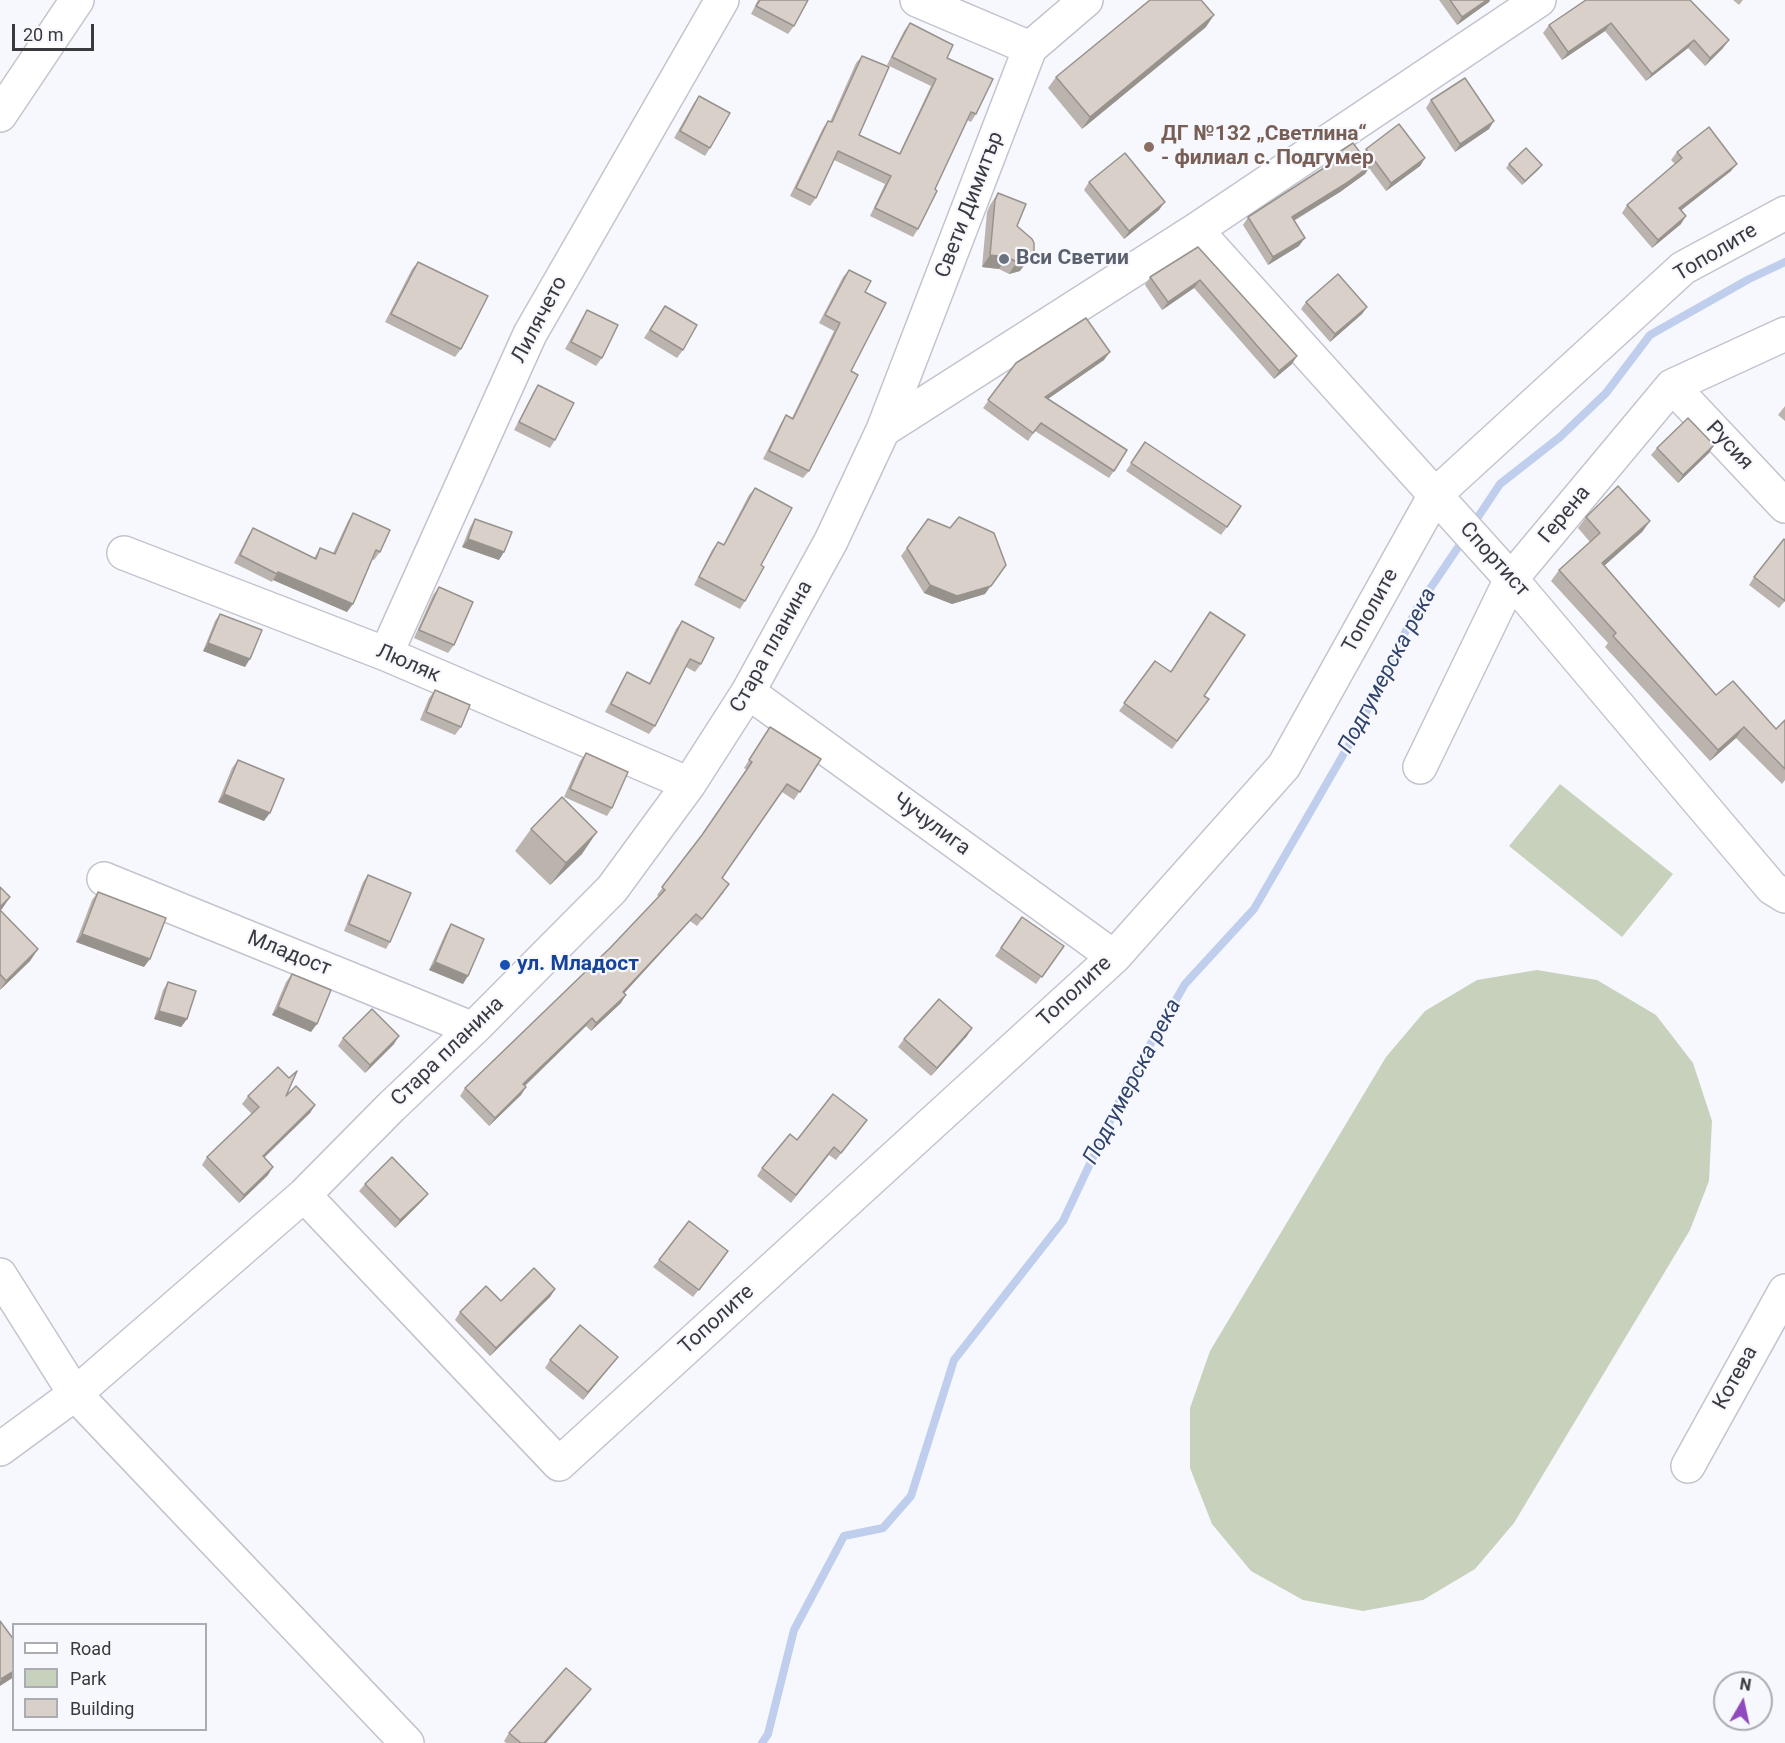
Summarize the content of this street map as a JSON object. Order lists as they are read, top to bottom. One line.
{"streets":{"street":["Свети Димитър","Тополите","Лилячето","Русия","Герена","Спортист","Стара планина","Люляк","Чучулига","Младост","Котева"]},"crossings":[["Свети Димитър","Стара планина"],["Тополите","Спортист"],["Тополите","Стара планина"],["Тополите","Чучулига"],["Лилячето","Люляк"],["Русия","Герена"],["Герена","Спортист"],["Стара планина","Люляк"],["Стара планина","Чучулига"],["Стара планина","Младост"]],"water":["Подгумерска река"],"places":["ДГ №132 „Светлина“ - филиал с. Подгумер","Вси Светии","ул. Младост"],"legend":["Road","Park","Building"],"scale_bar":"20 m","north":"top"}
